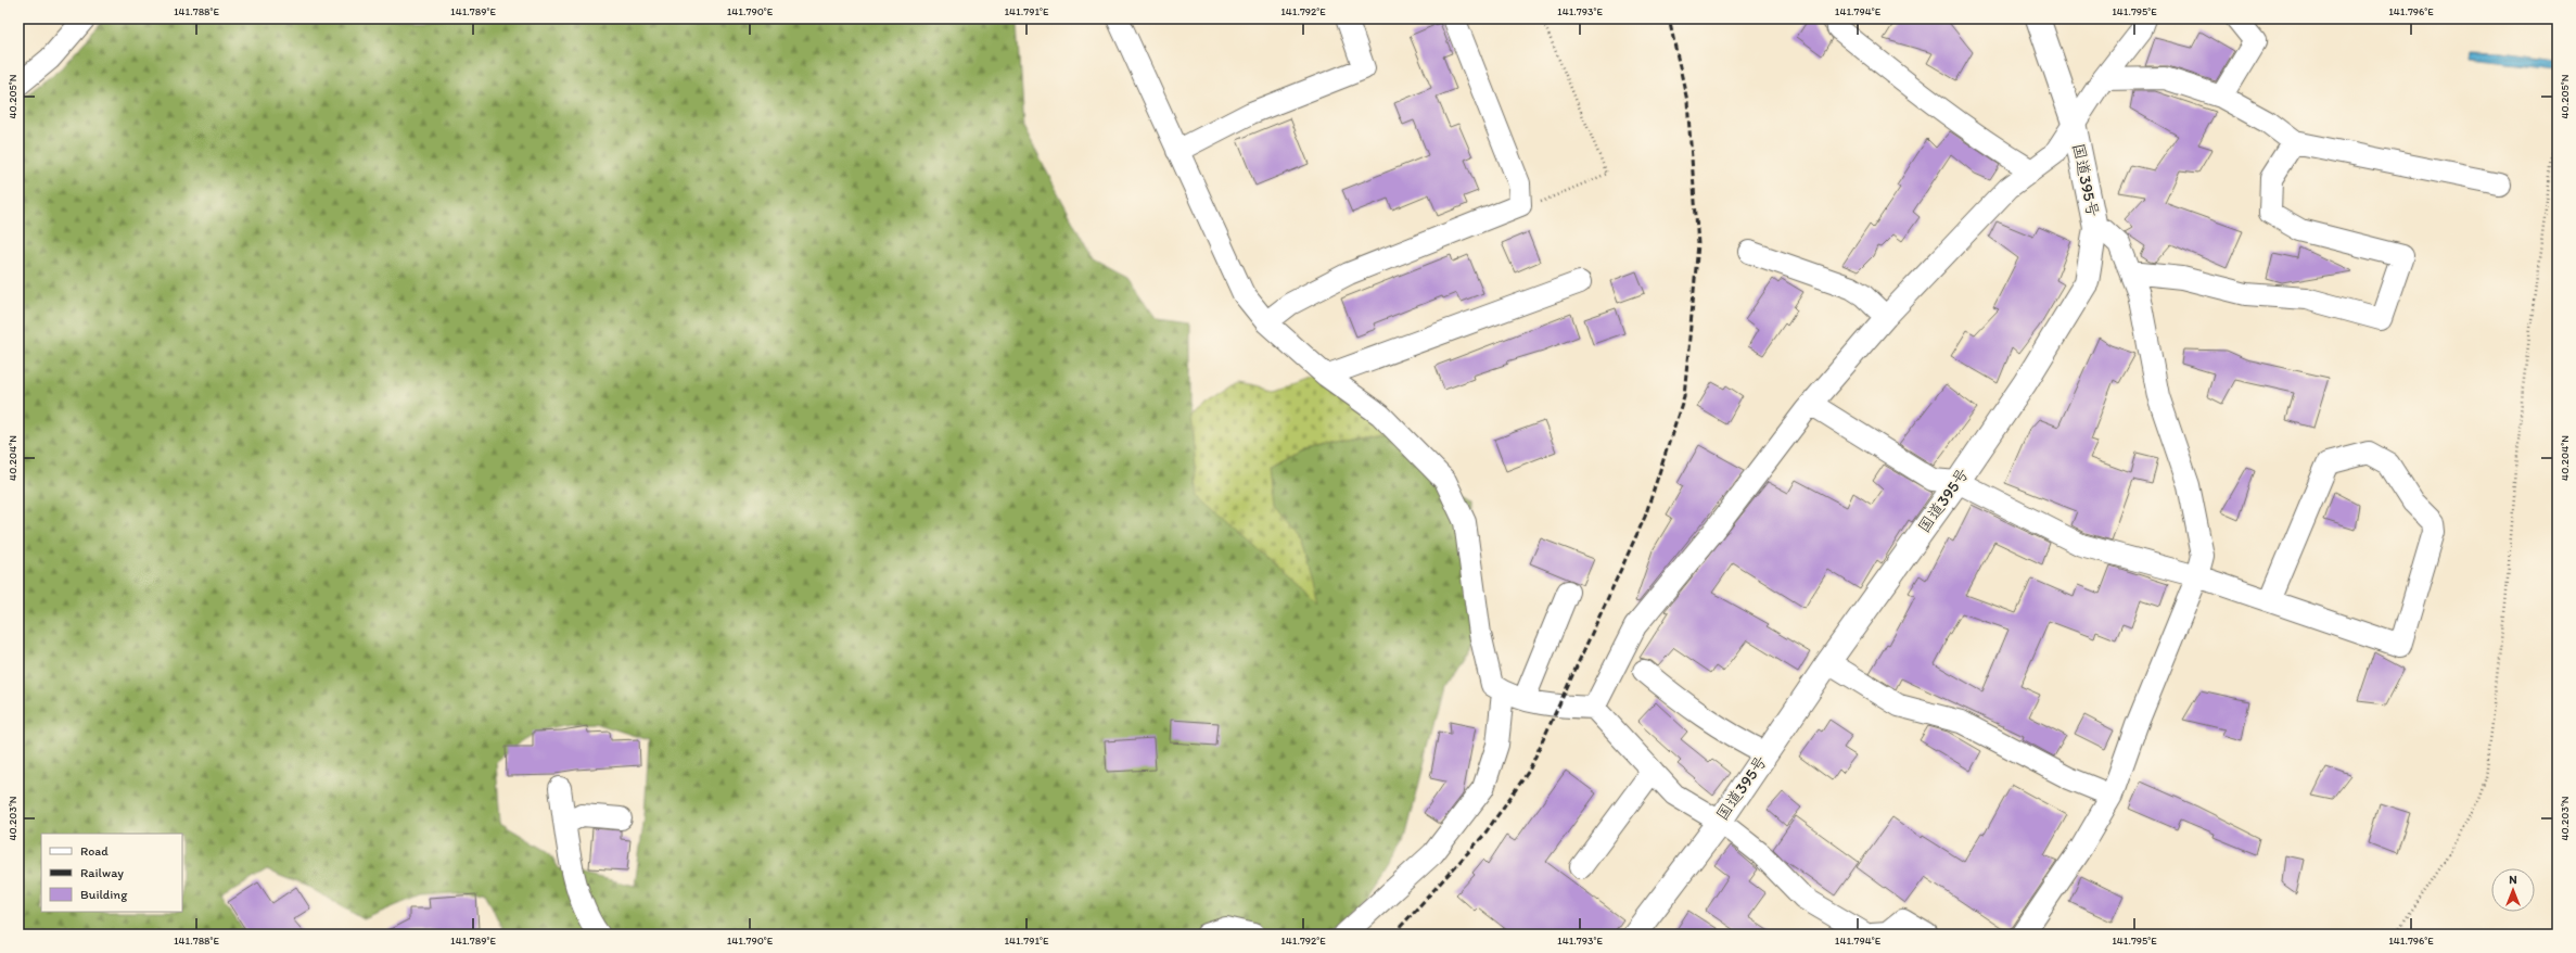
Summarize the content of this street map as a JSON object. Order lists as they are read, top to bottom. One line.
{"streets":{"highway":["国道395号"]},"legend":["Road","Railway","Building"],"north":"top","coordinates":["141.788°E","141.789°E","141.790°E","141.791°E","141.792°E","141.793°E","141.794°E","141.795°E","141.796°E","40.205°N","40.204°N","40.203°N"]}
